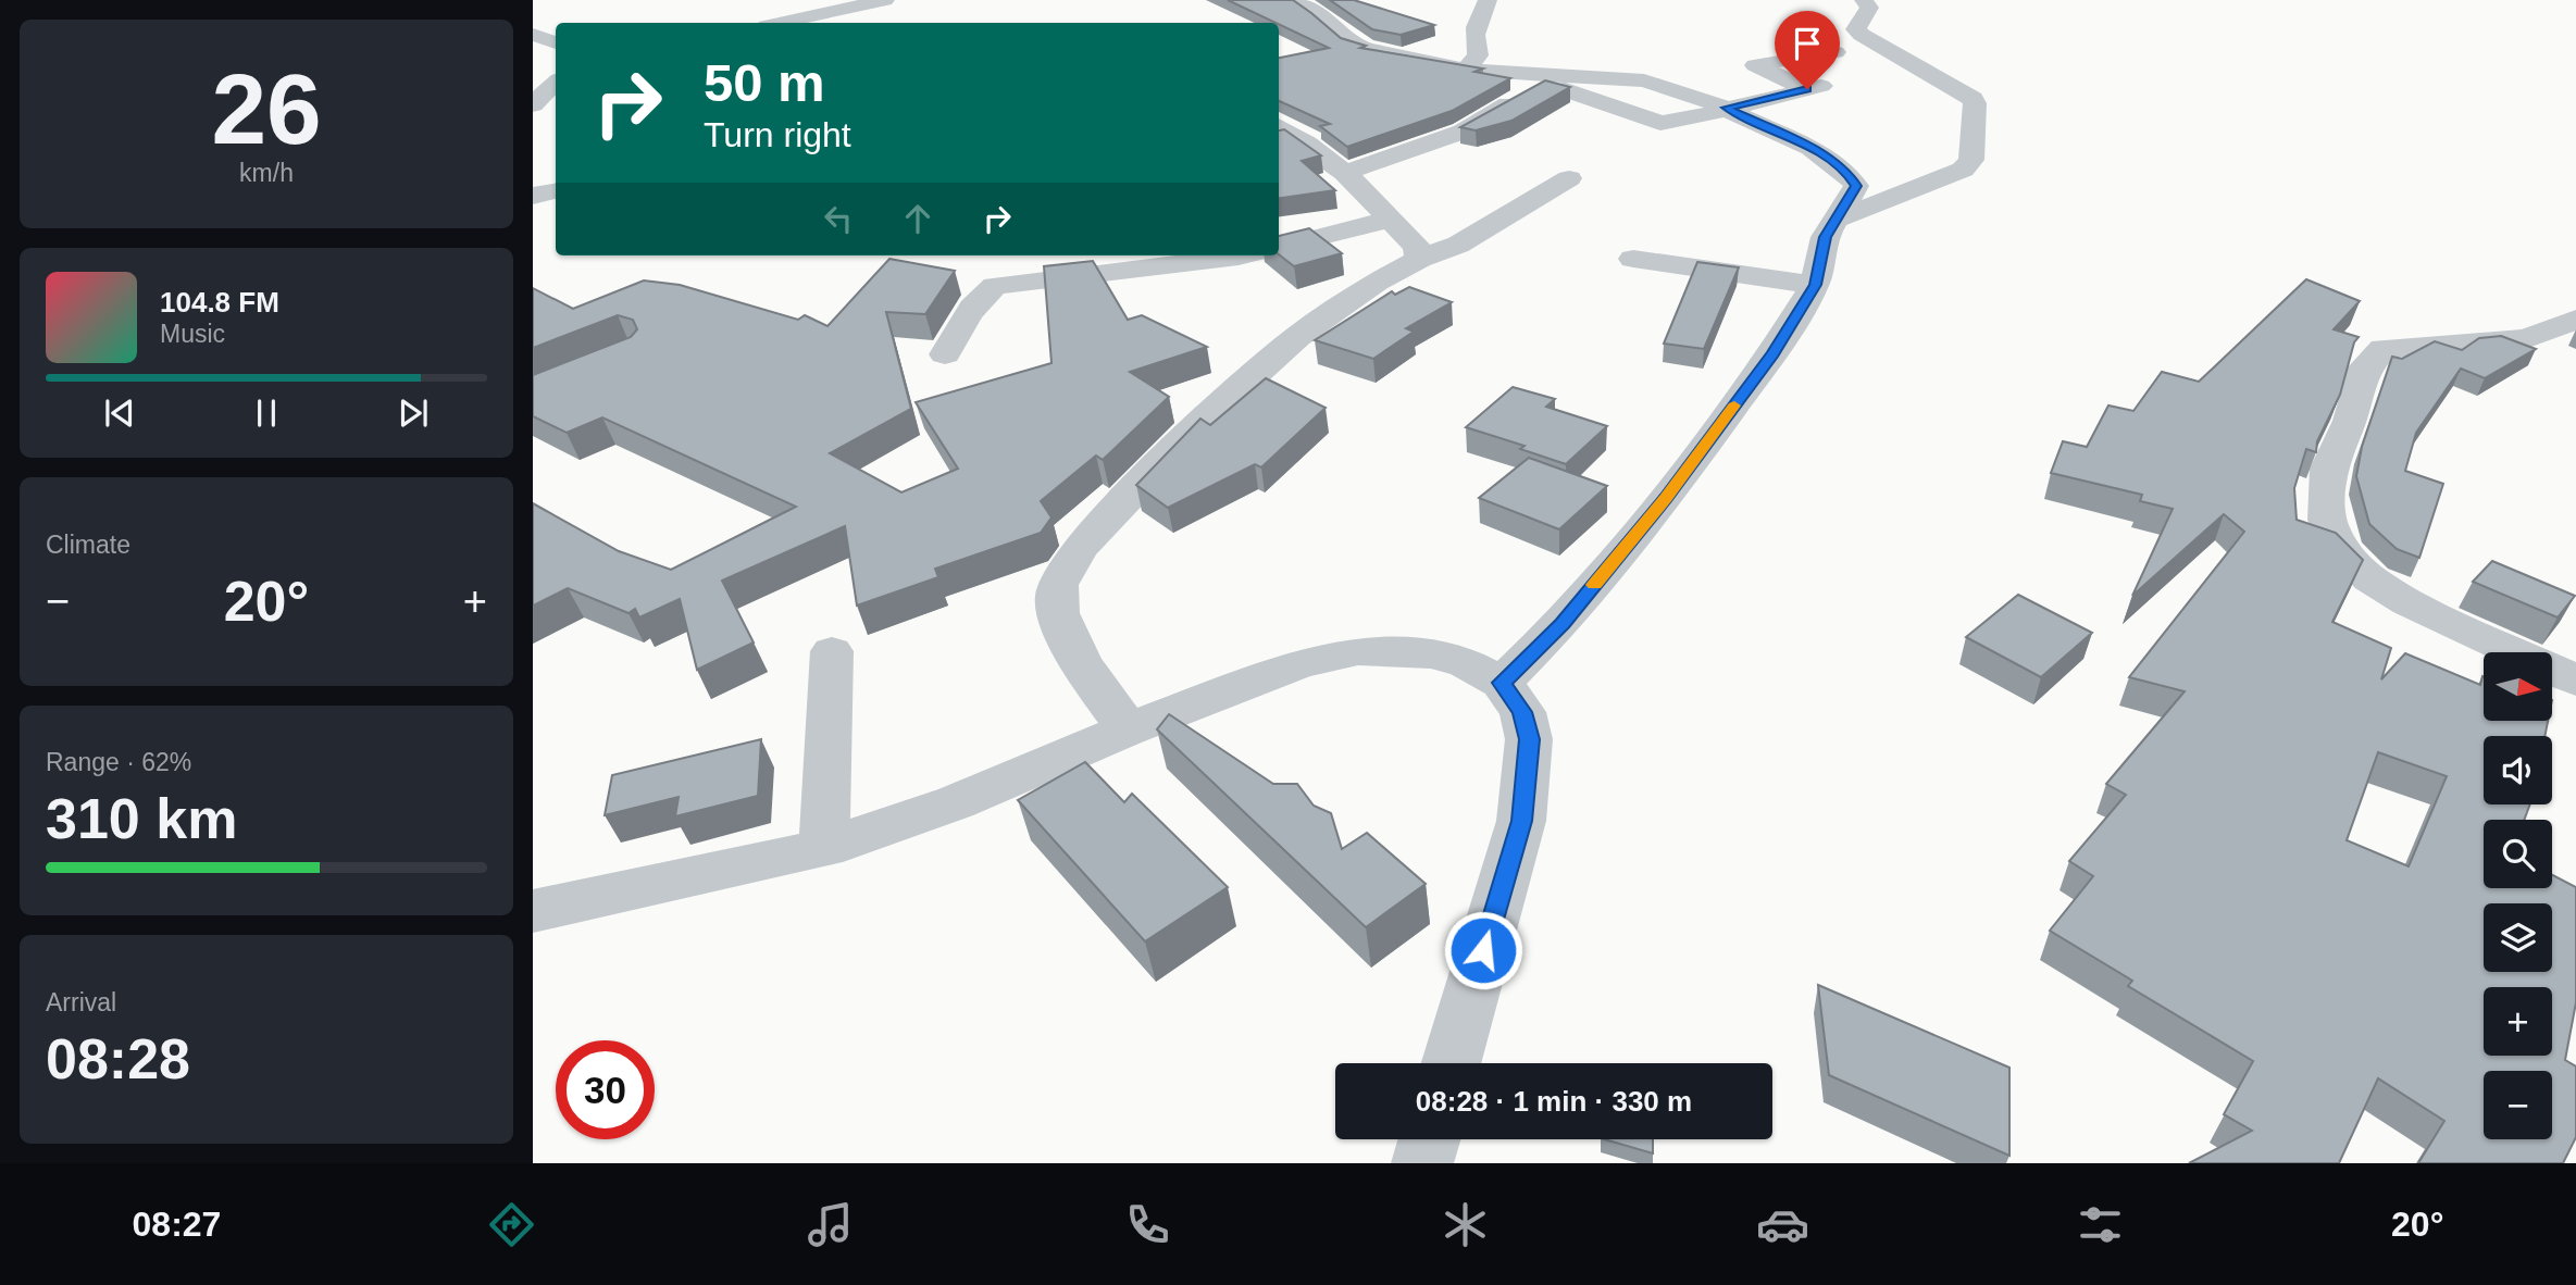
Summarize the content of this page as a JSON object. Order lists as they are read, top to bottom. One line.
{"north":"right","page":{"tile":[["26","km/h"],"Climate",["Range · 62%","310 km"],["Arrival","08:28"]],"turn":["50 m","Turn right"],"song":["104.8 FM","Music"],"heat":["−","20°","+"],"map_buttons":["+","−"],"limit":"30","trip":"08:28 · 1 min · 330 m","tabs":["08:27","20°"]}}
